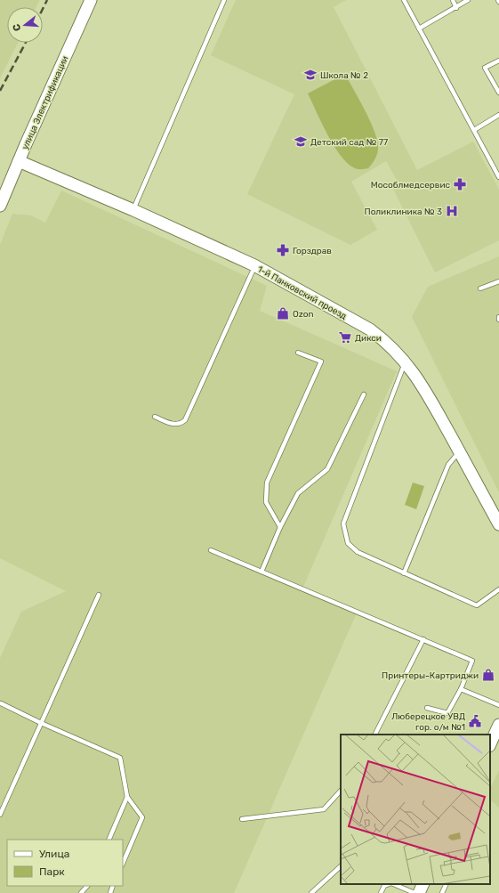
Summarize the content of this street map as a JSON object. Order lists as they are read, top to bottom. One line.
{"streets":{"street":["улица Электрификации","1-й Панковский проезд"]},"crossings":[["улица Электрификации","1-й Панковский проезд"]],"places":{"school or university":["Школа № 2","Детский сад № 77"],"pharmacy":["Мособлмедсервис","Горздрав"],"hospital":["Поликлиника № 3"],"shop":["Ozon","Принтеры-Картриджи"],"supermarket":["Дикси"],"public building":["Люберецкое УВД гор. о/м №1"]},"legend":["Улица","Парк"],"north":"left"}
